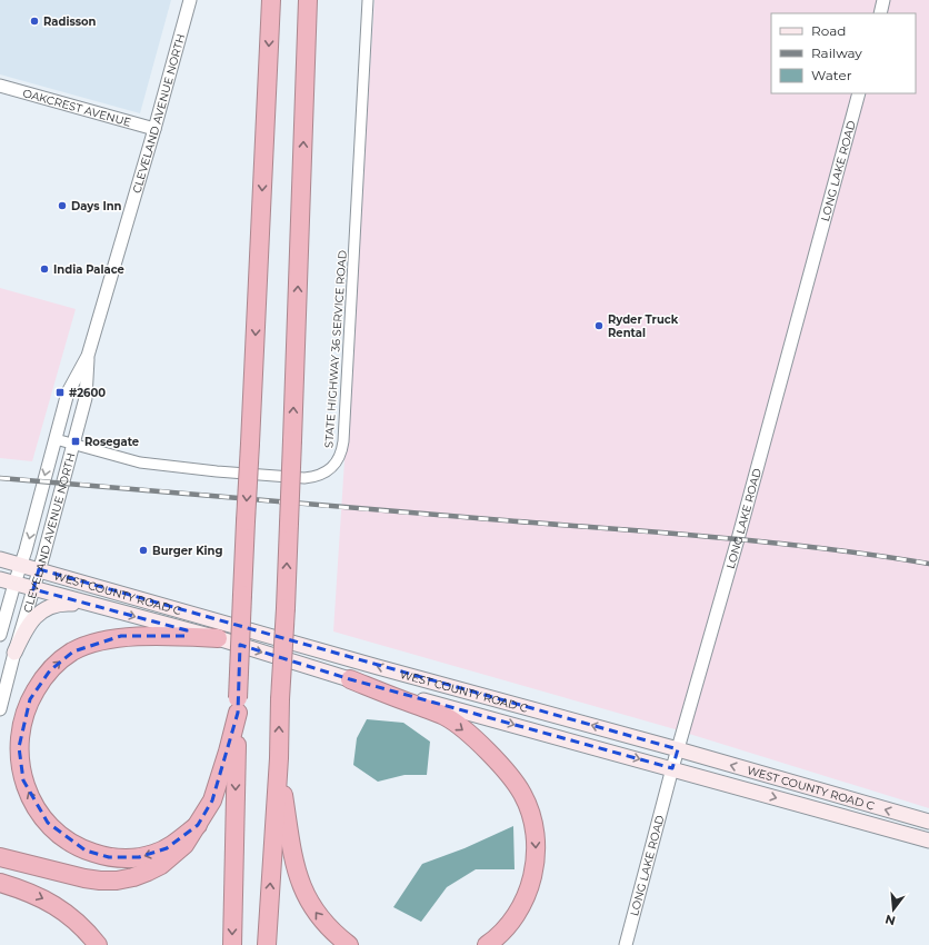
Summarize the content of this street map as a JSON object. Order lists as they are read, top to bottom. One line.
{"streets":{"main road":["WEST COUNTY ROAD C"],"street":["OAKCREST AVENUE","CLEVELAND AVENUE NORTH","LONG LAKE ROAD","STATE HIGHWAY 36 SERVICE ROAD"]},"crossings":[["OAKCREST AVENUE","CLEVELAND AVENUE NORTH"],["CLEVELAND AVENUE NORTH","STATE HIGHWAY 36 SERVICE ROAD"],["CLEVELAND AVENUE NORTH","WEST COUNTY ROAD C"],["LONG LAKE ROAD","WEST COUNTY ROAD C"]],"places":{"other":["Radisson","Days Inn","India Palace","Ryder Truck Rental","Burger King"],"transit":["#2600","Rosegate"]},"legend":["Road","Railway","Water"],"north":"bottom"}
